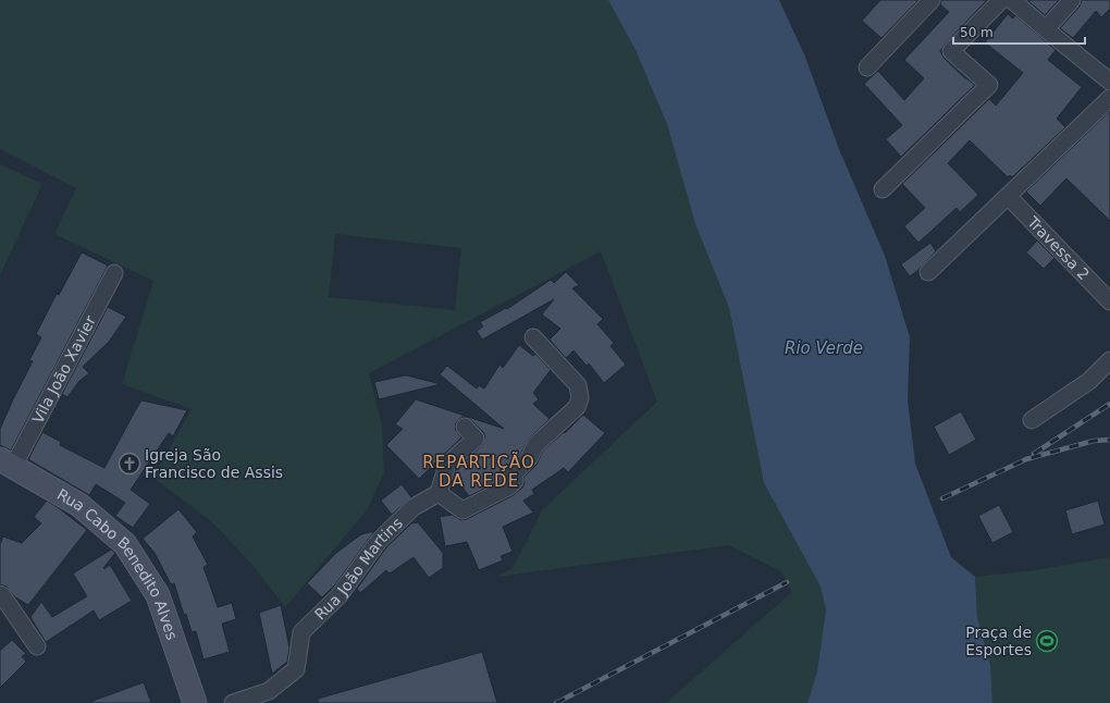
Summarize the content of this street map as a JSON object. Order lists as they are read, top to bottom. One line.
{"streets":{"main road":["Rua Cabo Benedito Alves"],"street":["Travessa 2","Vila João Xavier","Rua João Martins"]},"crossings":[["Vila João Xavier","Rua Cabo Benedito Alves"]],"districts":["REPARTIÇÃO DA REDE"],"water":["Rio Verde"],"places":{"church":["Igreja São Francisco de Assis"],"sports":["Praça de Esportes"]},"scale_bar":"50 m"}
